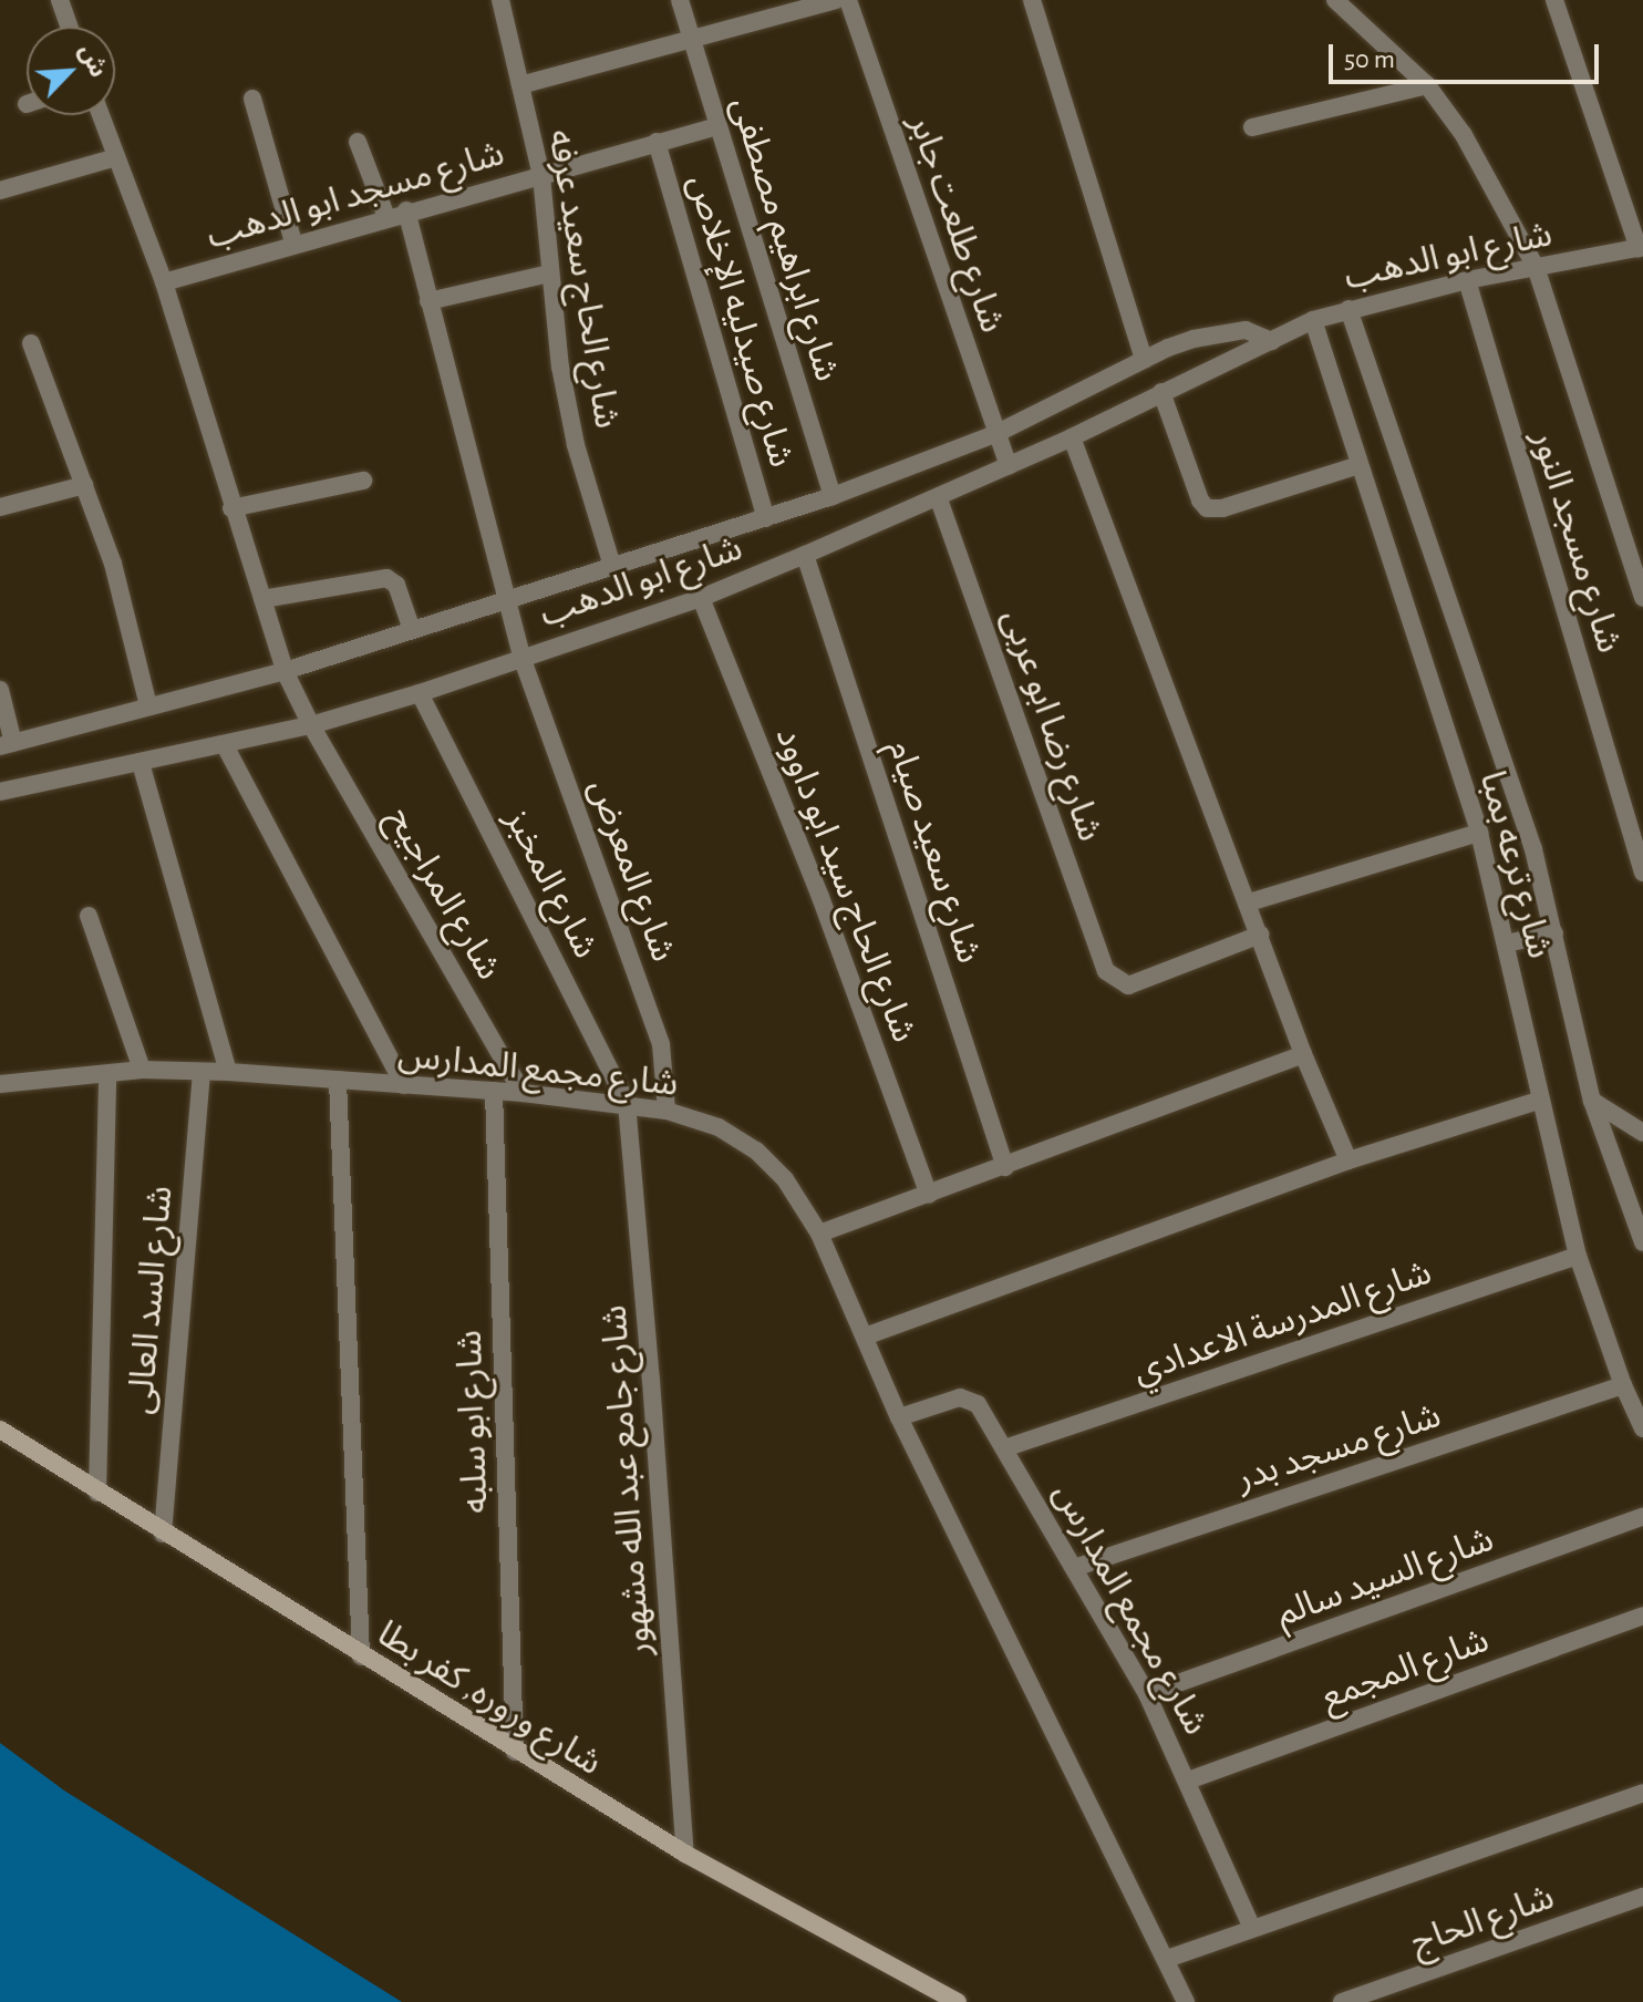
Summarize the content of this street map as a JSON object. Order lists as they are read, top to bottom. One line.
{"streets":{"street":["شارع مسجد ابو الدهب","شارع طلعت جابر","شارع ابراهيم مصطفى","شارع ابو الدهب","شارع الحاج سعيد عرفه","شارع صيدليه الإخلاص","شارع مسجد النور","شارع رضا ابو عربى","شارع سعيد صيام","شارع ترعه بمبا","شارع المعرض","شارع المخبز","شارع الحاج سيد ابو داوود","شارع المراجيح","شارع مجمع المدارس","شارع السد العالى","شارع المدرسة الاعدادي","شارع ابو سلبه","شارع مسجد بدر","شارع جامع عبد الله مشهور","شارع السيد سالم","شارع المجمع","شارع وروره, كفر بطا","شارع الحاج"]},"crossings":[["شارع مسجد ابو الدهب","شارع ابراهيم مصطفى"],["شارع مسجد ابو الدهب","شارع الحاج سعيد عرفه"],["شارع مسجد ابو الدهب","شارع صيدليه الإخلاص"],["شارع مسجد ابو الدهب","شارع المعرض"],["شارع مسجد ابو الدهب","شارع المراجيح"],["شارع طلعت جابر","شارع ابو الدهب"],["شارع ابراهيم مصطفى","شارع ابو الدهب"],["شارع ابو الدهب","شارع الحاج سعيد عرفه"],["شارع ابو الدهب","شارع صيدليه الإخلاص"],["شارع ابو الدهب","شارع مسجد النور"],["شارع ابو الدهب","شارع رضا ابو عربى"],["شارع ابو الدهب","شارع سعيد صيام"],["شارع ابو الدهب","شارع ترعه بمبا"],["شارع ابو الدهب","شارع المعرض"],["شارع ابو الدهب","شارع المخبز"],["شارع ابو الدهب","شارع الحاج سيد ابو داوود"],["شارع ابو الدهب","شارع المراجيح"],["شارع ترعه بمبا","شارع المدرسة الاعدادي"],["شارع ترعه بمبا","شارع مسجد بدر"],["شارع المعرض","شارع مجمع المدارس"],["شارع المخبز","شارع مجمع المدارس"],["شارع المخبز","شارع جامع عبد الله مشهور"],["شارع المراجيح","شارع مجمع المدارس"],["شارع مجمع المدارس","شارع السد العالى"],["شارع مجمع المدارس","شارع المدرسة الاعدادي"],["شارع مجمع المدارس","شارع ابو سلبه"],["شارع مجمع المدارس","شارع مسجد بدر"],["شارع مجمع المدارس","شارع جامع عبد الله مشهور"],["شارع مجمع المدارس","شارع السيد سالم"],["شارع مجمع المدارس","شارع المجمع"],["شارع السد العالى","شارع وروره, كفر بطا"],["شارع ابو سلبه","شارع وروره, كفر بطا"],["شارع جامع عبد الله مشهور","شارع وروره, كفر بطا"]],"scale_bar":"50 m","north":"top right"}
